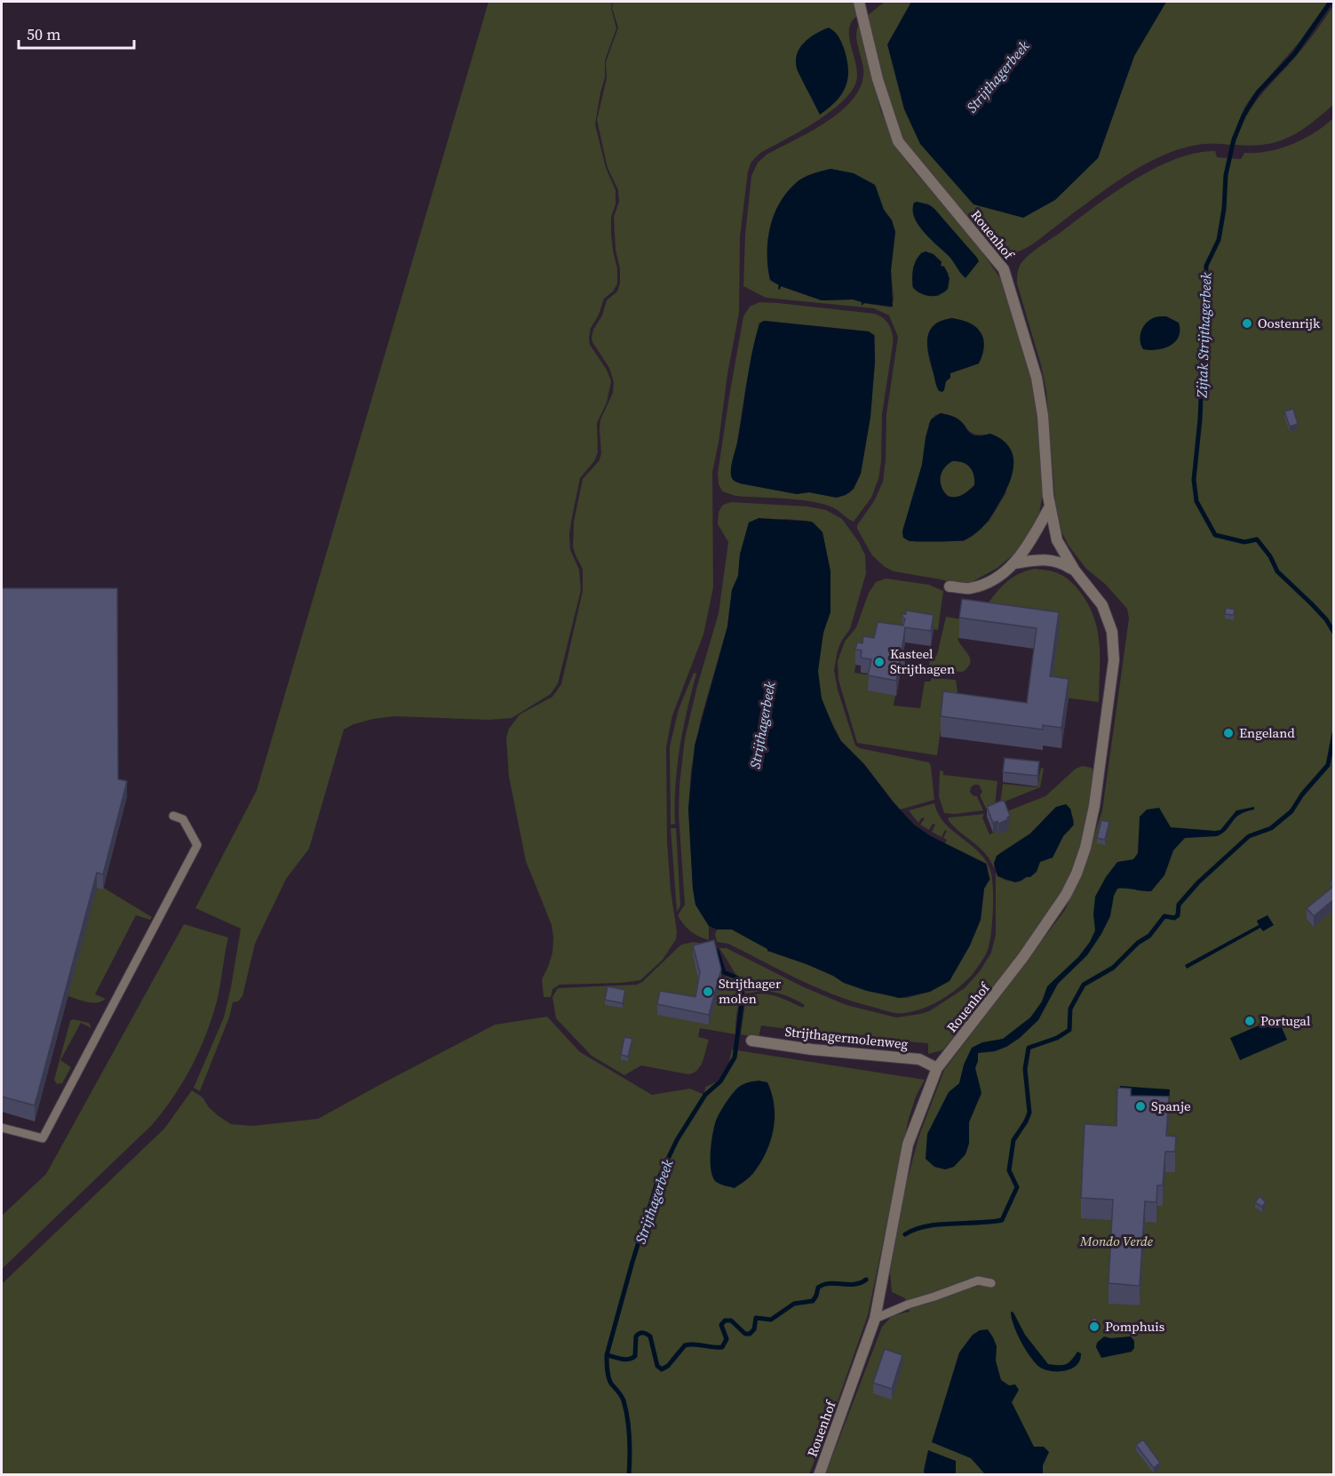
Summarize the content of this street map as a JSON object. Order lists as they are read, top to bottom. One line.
{"streets":{"street":["Rouenhof","Strijthagermolenweg"]},"crossings":[["Rouenhof","Strijthagermolenweg"]],"water":["Strijthagerbeek","Zijtak Strijthagerbeek"],"parks":["Mondo Verde"],"places":["Oostenrijk","Kasteel Strijthagen","Engeland","Strijthager molen","Portugal","Spanje","Pomphuis"],"scale_bar":"50 m"}
